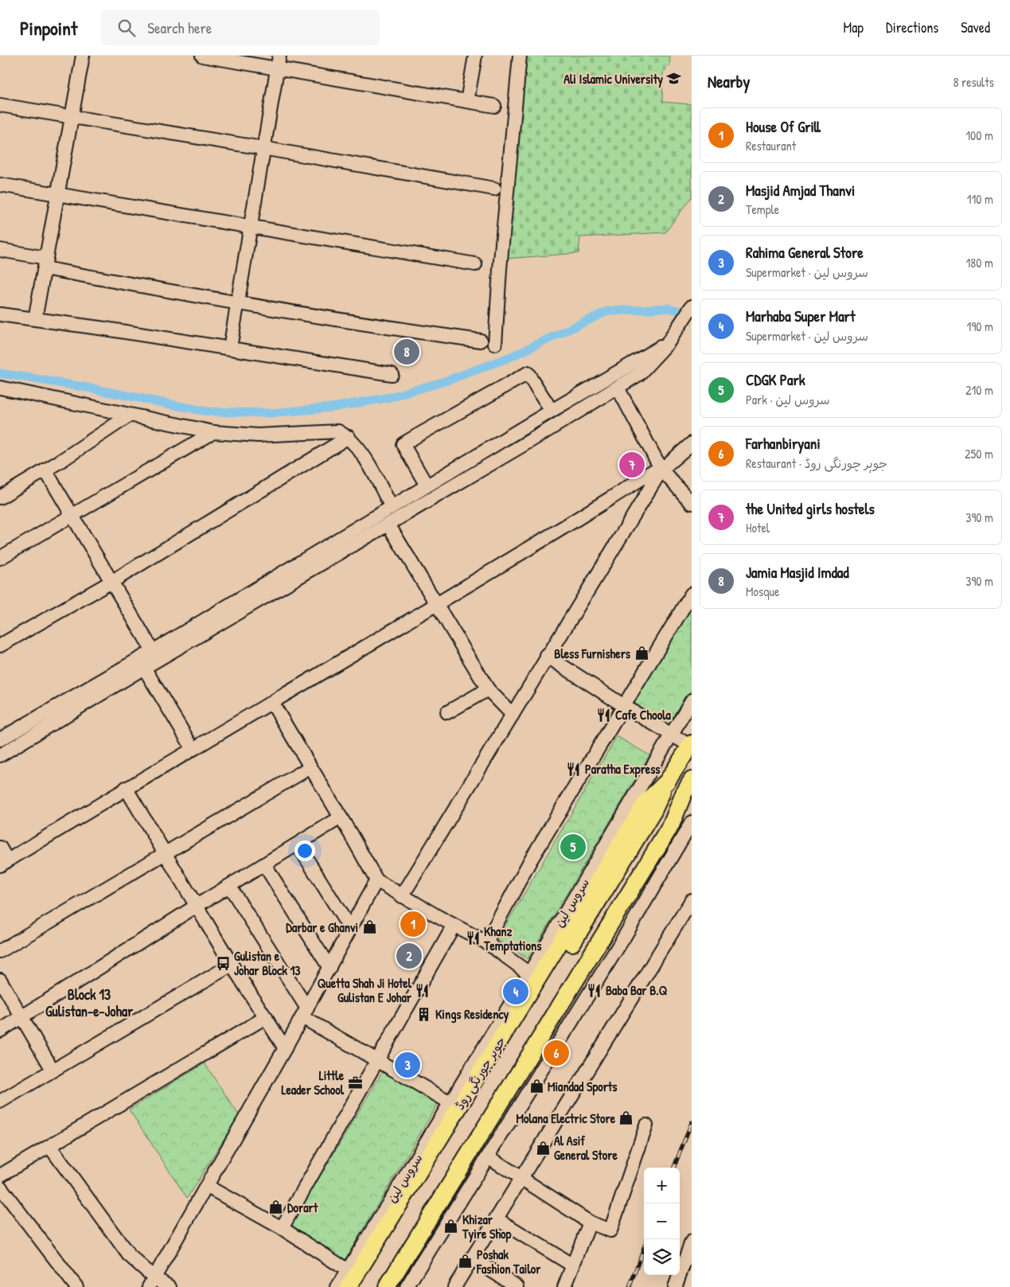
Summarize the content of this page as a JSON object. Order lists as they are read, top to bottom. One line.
{"streets":{"main road":["جوہر چورنگی روڈ"],"street":["سروس لین"]},"crossings":[["سروس لین","جوہر چورنگی روڈ"]],"districts":["Block 13 Gulistan-e-Johar"],"places":{"school or university":["Ali Islamic University"],"shop":["Bless Furnishers","Darbar e Ghanvi","Miandad Sports","Molana Electric Store","Al Asif General Store","Dorart","Khizar Tyire Shop","Poshak Fashion Tailor"],"restaurant":["Cafe Choola","Paratha Express","Khanz Temptations","Quetta Shah Ji Hotel Gulistan E Johar","Baba Bar B.Q"],"bus stop":["Gulistan e Johar Block 13"],"building":["Kings Residency"],"office":["Little Leader School"]},"page":{"header":"Pinpoint","search":"Search here","nav":["Map","Directions","Saved"],"heading":["Nearby","8 results"],"list":[{"mark":"1","name":"House Of Grill","note":"Restaurant","value":"100 m"},{"mark":"2","name":"Masjid Amjad Thanvi","note":"Temple","value":"110 m"},{"mark":"3","name":"Rahima General Store","note":"Supermarket · سروس لین","value":"180 m"},{"mark":"4","name":"Marhaba Super Mart","note":"Supermarket · سروس لین","value":"190 m"},{"mark":"5","name":"CDGK Park","note":"Park · سروس لین","value":"210 m"},{"mark":"6","name":"Farhanbiryani","note":"Restaurant · جوہر چورنگی روڈ","value":"250 m"},{"mark":"7","name":"the United girls hostels","note":"Hotel","value":"390 m"},{"mark":"8","name":"Jamia Masjid Imdad","note":"Mosque","value":"390 m"}],"pins":["8","7","5","1","2","4","6","3"],"map_buttons":["+","−"]}}
